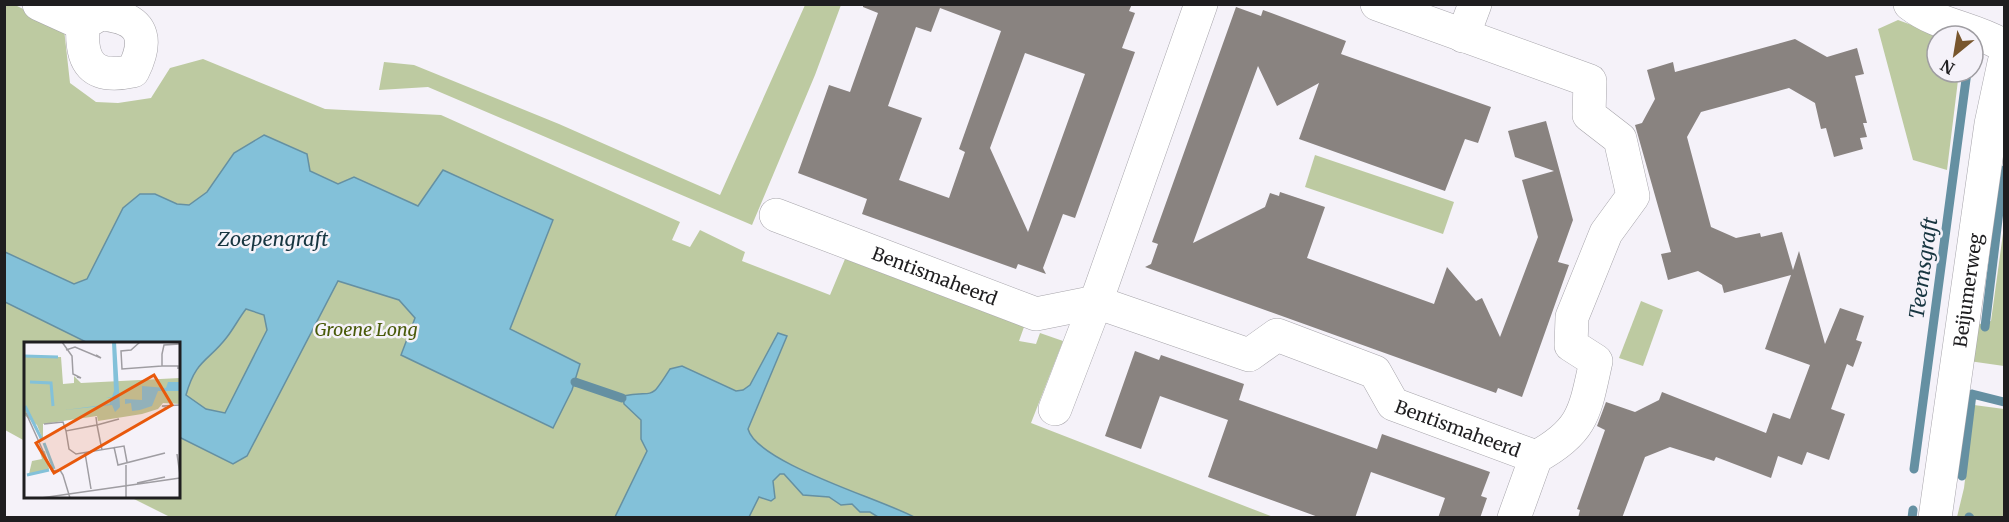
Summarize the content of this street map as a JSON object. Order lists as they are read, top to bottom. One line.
{"streets":{"street":["Bentismaheerd","Beijumerweg"]},"water":["Zoepengraft","Teemsgraft"],"parks":["Groene Long"],"north":"bottom left"}
